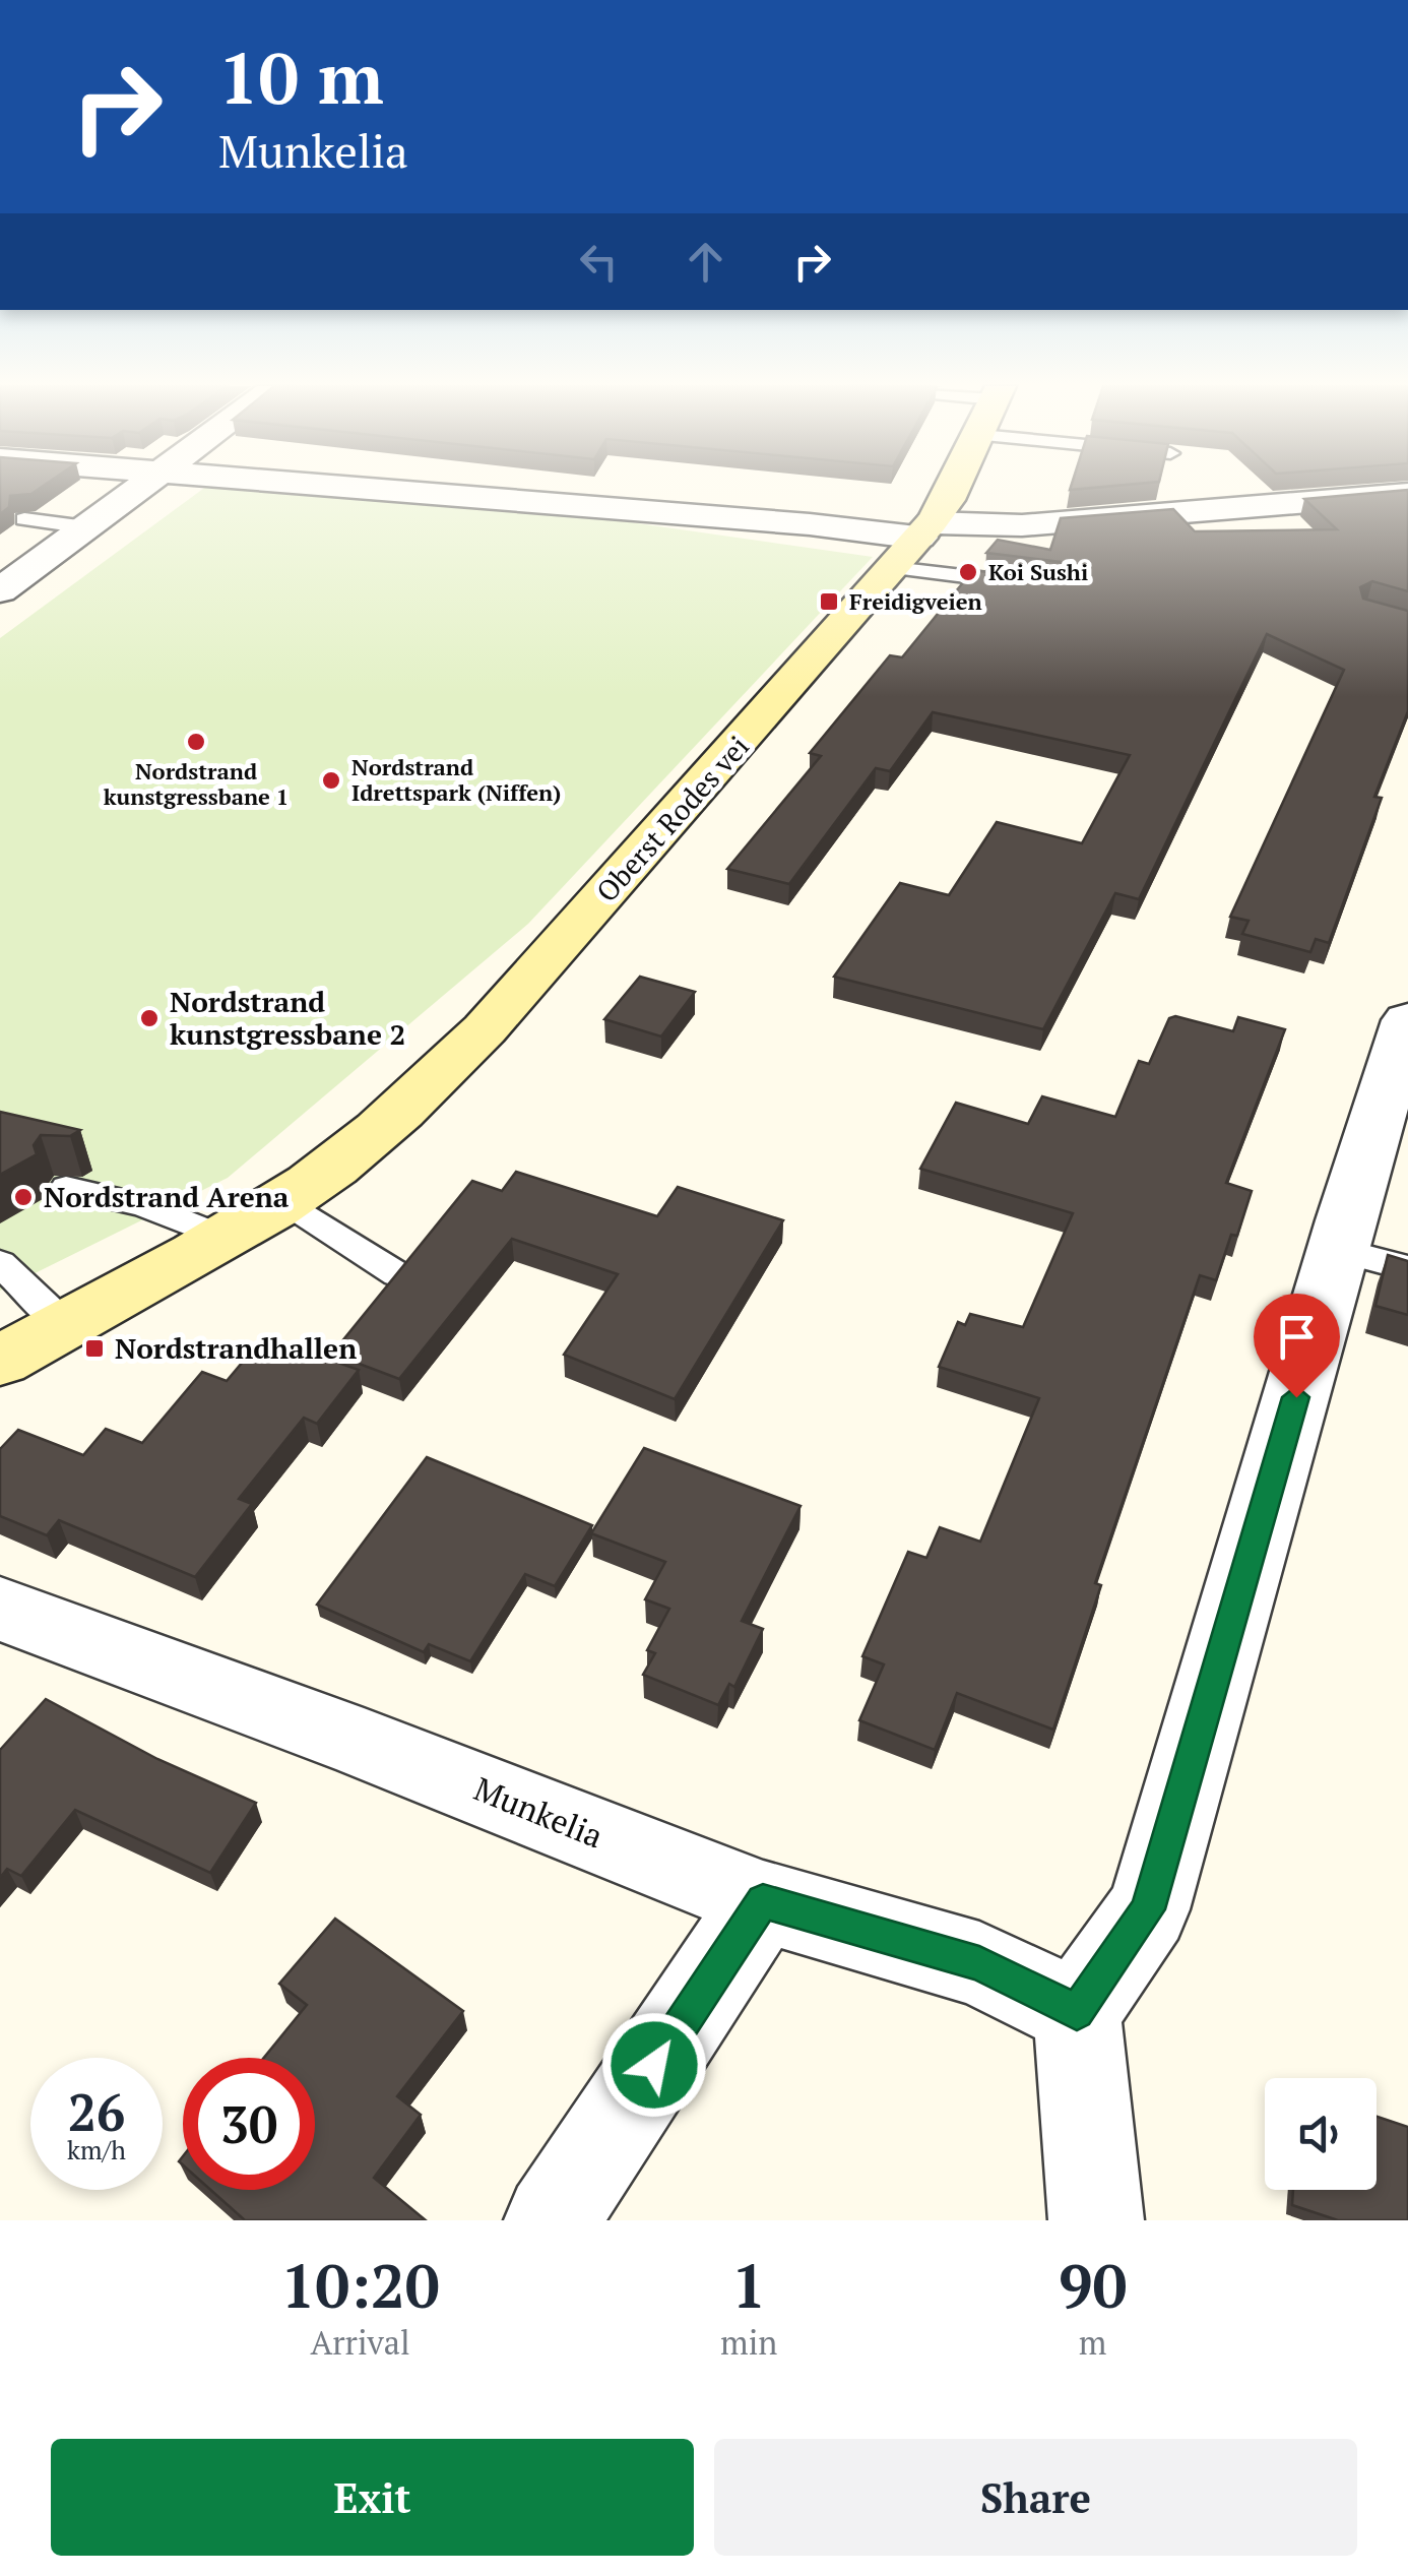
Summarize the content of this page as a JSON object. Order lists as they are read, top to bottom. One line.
{"streets":{"street":["Oberst Rodes vei","Munkelia"]},"places":{"other":["Koi Sushi","Nordstrand kunstgressbane 1","Nordstrand Idrettspark (Niffen)","Nordstrand kunstgressbane 2","Nordstrand Arena"],"transit":["Freidigveien","Nordstrandhallen"]},"page":{"turn":["10 m","Munkelia"],"speed":"26 km/h","limit":"30","eta":["10:20","Arrival","1","min","90","m"],"buttons":["Exit","Share"]}}
